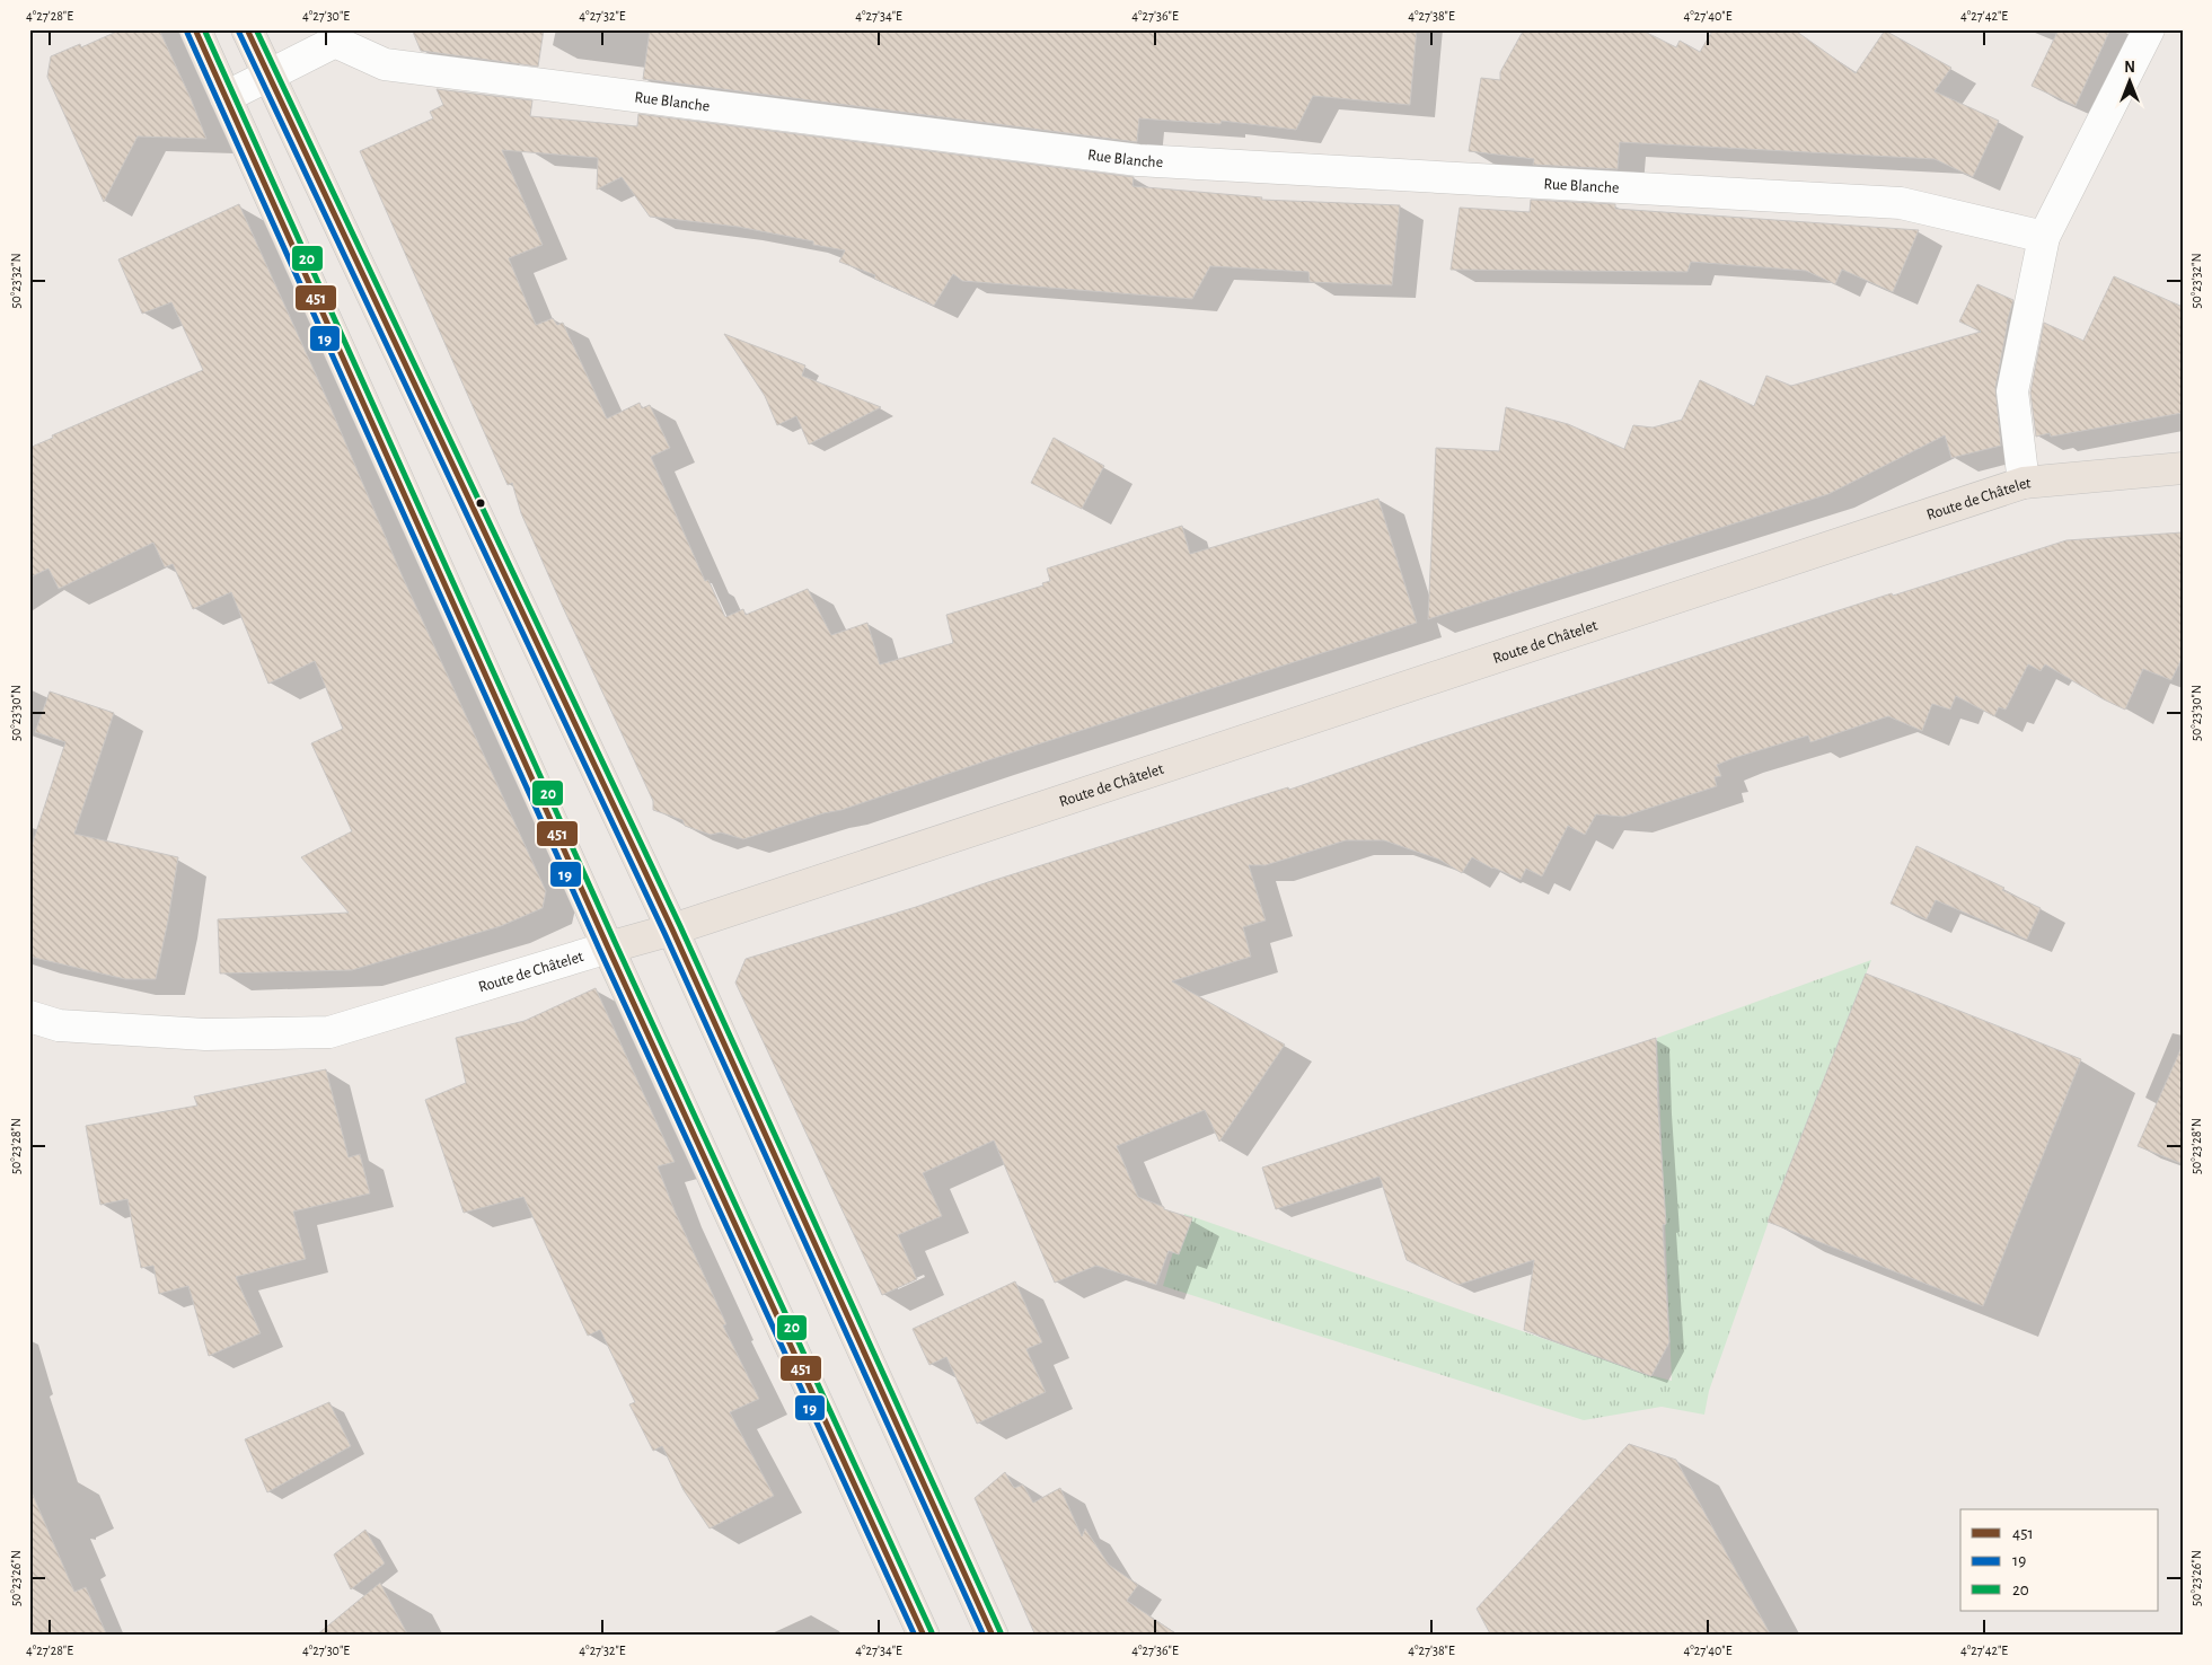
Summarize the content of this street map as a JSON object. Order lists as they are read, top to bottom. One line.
{"streets":{"main road":["Route de Châtelet"],"street":["Rue Blanche"]},"lines":["transit line 451","transit line 20","transit line 19"],"legend":["451","19","20"],"north":"top","coordinates":["4°27'28\"E","4°27'30\"E","4°27'32\"E","4°27'34\"E","4°27'36\"E","4°27'38\"E","4°27'40\"E","4°27'42\"E","50°23'32\"N","50°23'30\"N","50°23'28\"N","50°23'26\"N"]}
